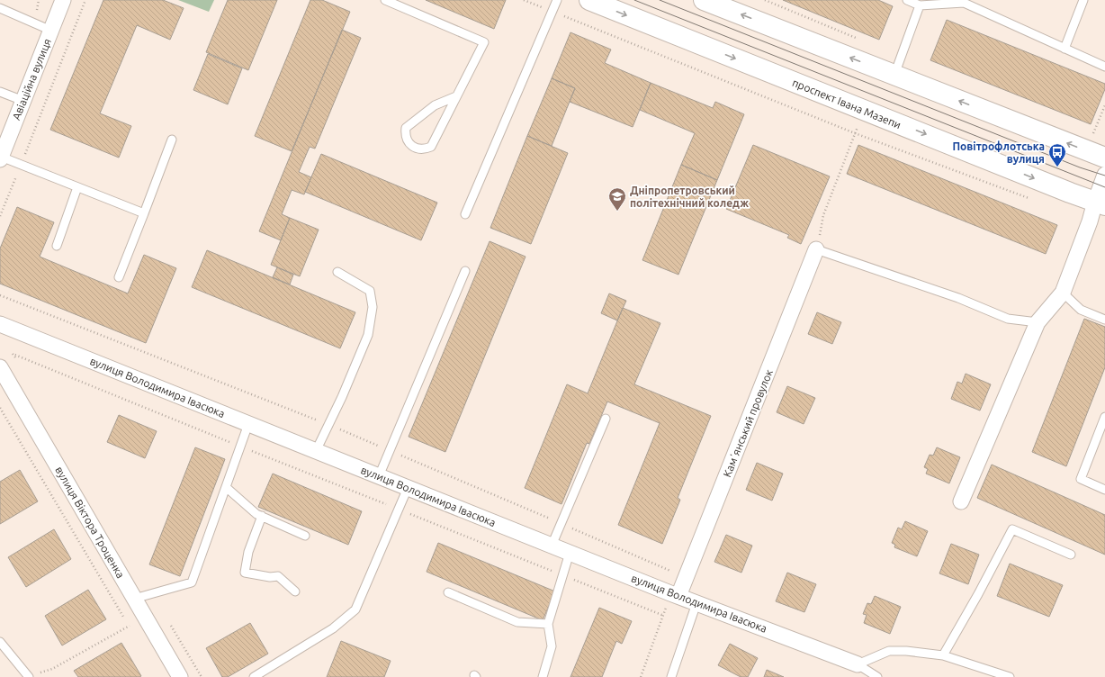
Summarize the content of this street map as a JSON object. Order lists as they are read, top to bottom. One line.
{"streets":{"highway":["проспект Івана Мазепи"],"street":["Авіаційна вулиця","вулиця Володимира Івасюка","Камʼянський провулок","вулиця Віктора Троценка"]},"crossings":[["вулиця Володимира Івасюка","Камʼянський провулок"]],"places":{"bus stop":["Повітрофлотська вулиця"],"school or university":["Дніпропетровський політехнічний коледж"]}}
